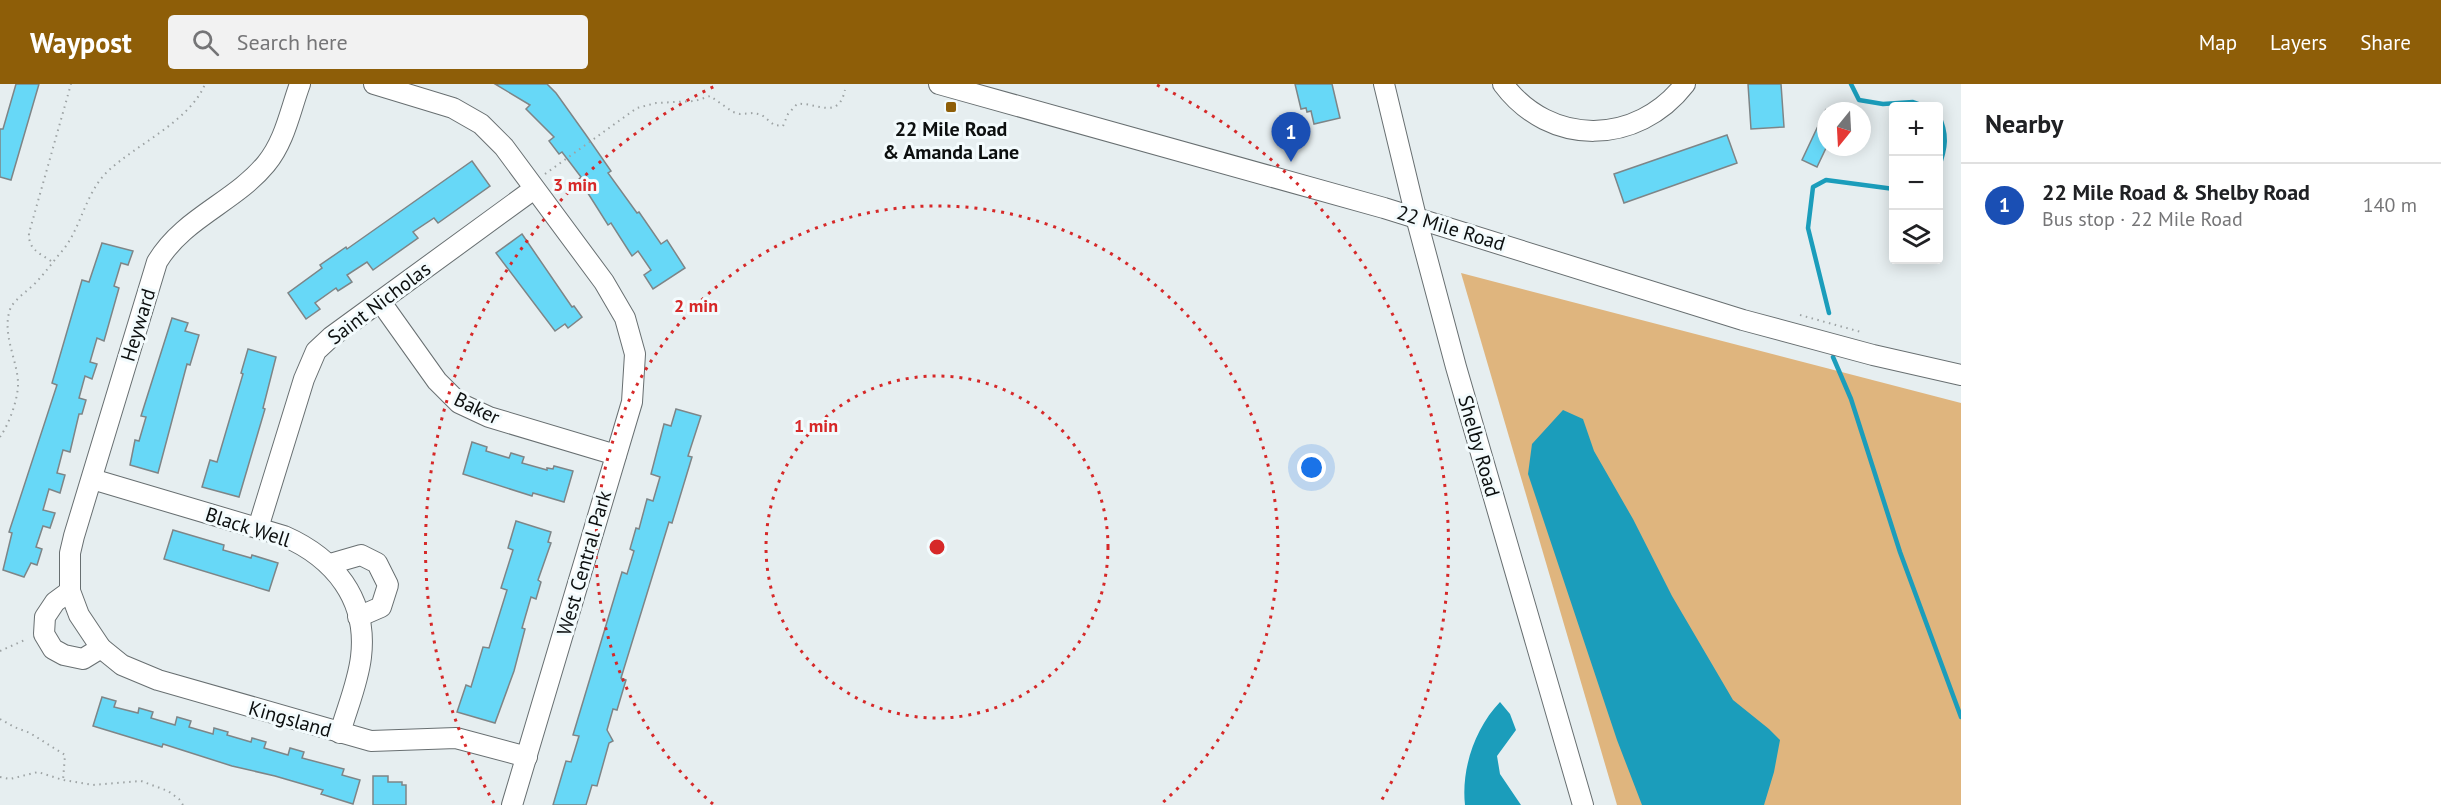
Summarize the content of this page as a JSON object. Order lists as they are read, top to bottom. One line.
{"streets":{"street":["22 Mile Road","Saint Nicholas","Heyward","Baker","Shelby Road","Black Well","West Central Park","Kingsland"]},"crossings":[["22 Mile Road","Shelby Road"],["Saint Nicholas","Baker"],["Saint Nicholas","Black Well"],["Saint Nicholas","West Central Park"],["Heyward","Black Well"],["Heyward","Kingsland"],["Baker","West Central Park"],["Black Well","Kingsland"],["West Central Park","Kingsland"]],"places":{"transit":["22 Mile Road & Amanda Lane"]},"north":"bottom","page":{"header":"Waypost","search":"Search here","nav":["Map","Layers","Share"],"heading":"Nearby","map_buttons":["+","−"],"pins":"1","list":[{"mark":"1","name":"22 Mile Road & Shelby Road","note":"Bus stop · 22 Mile Road","value":"140 m"}]},"rings":["3 min","2 min","1 min"]}
